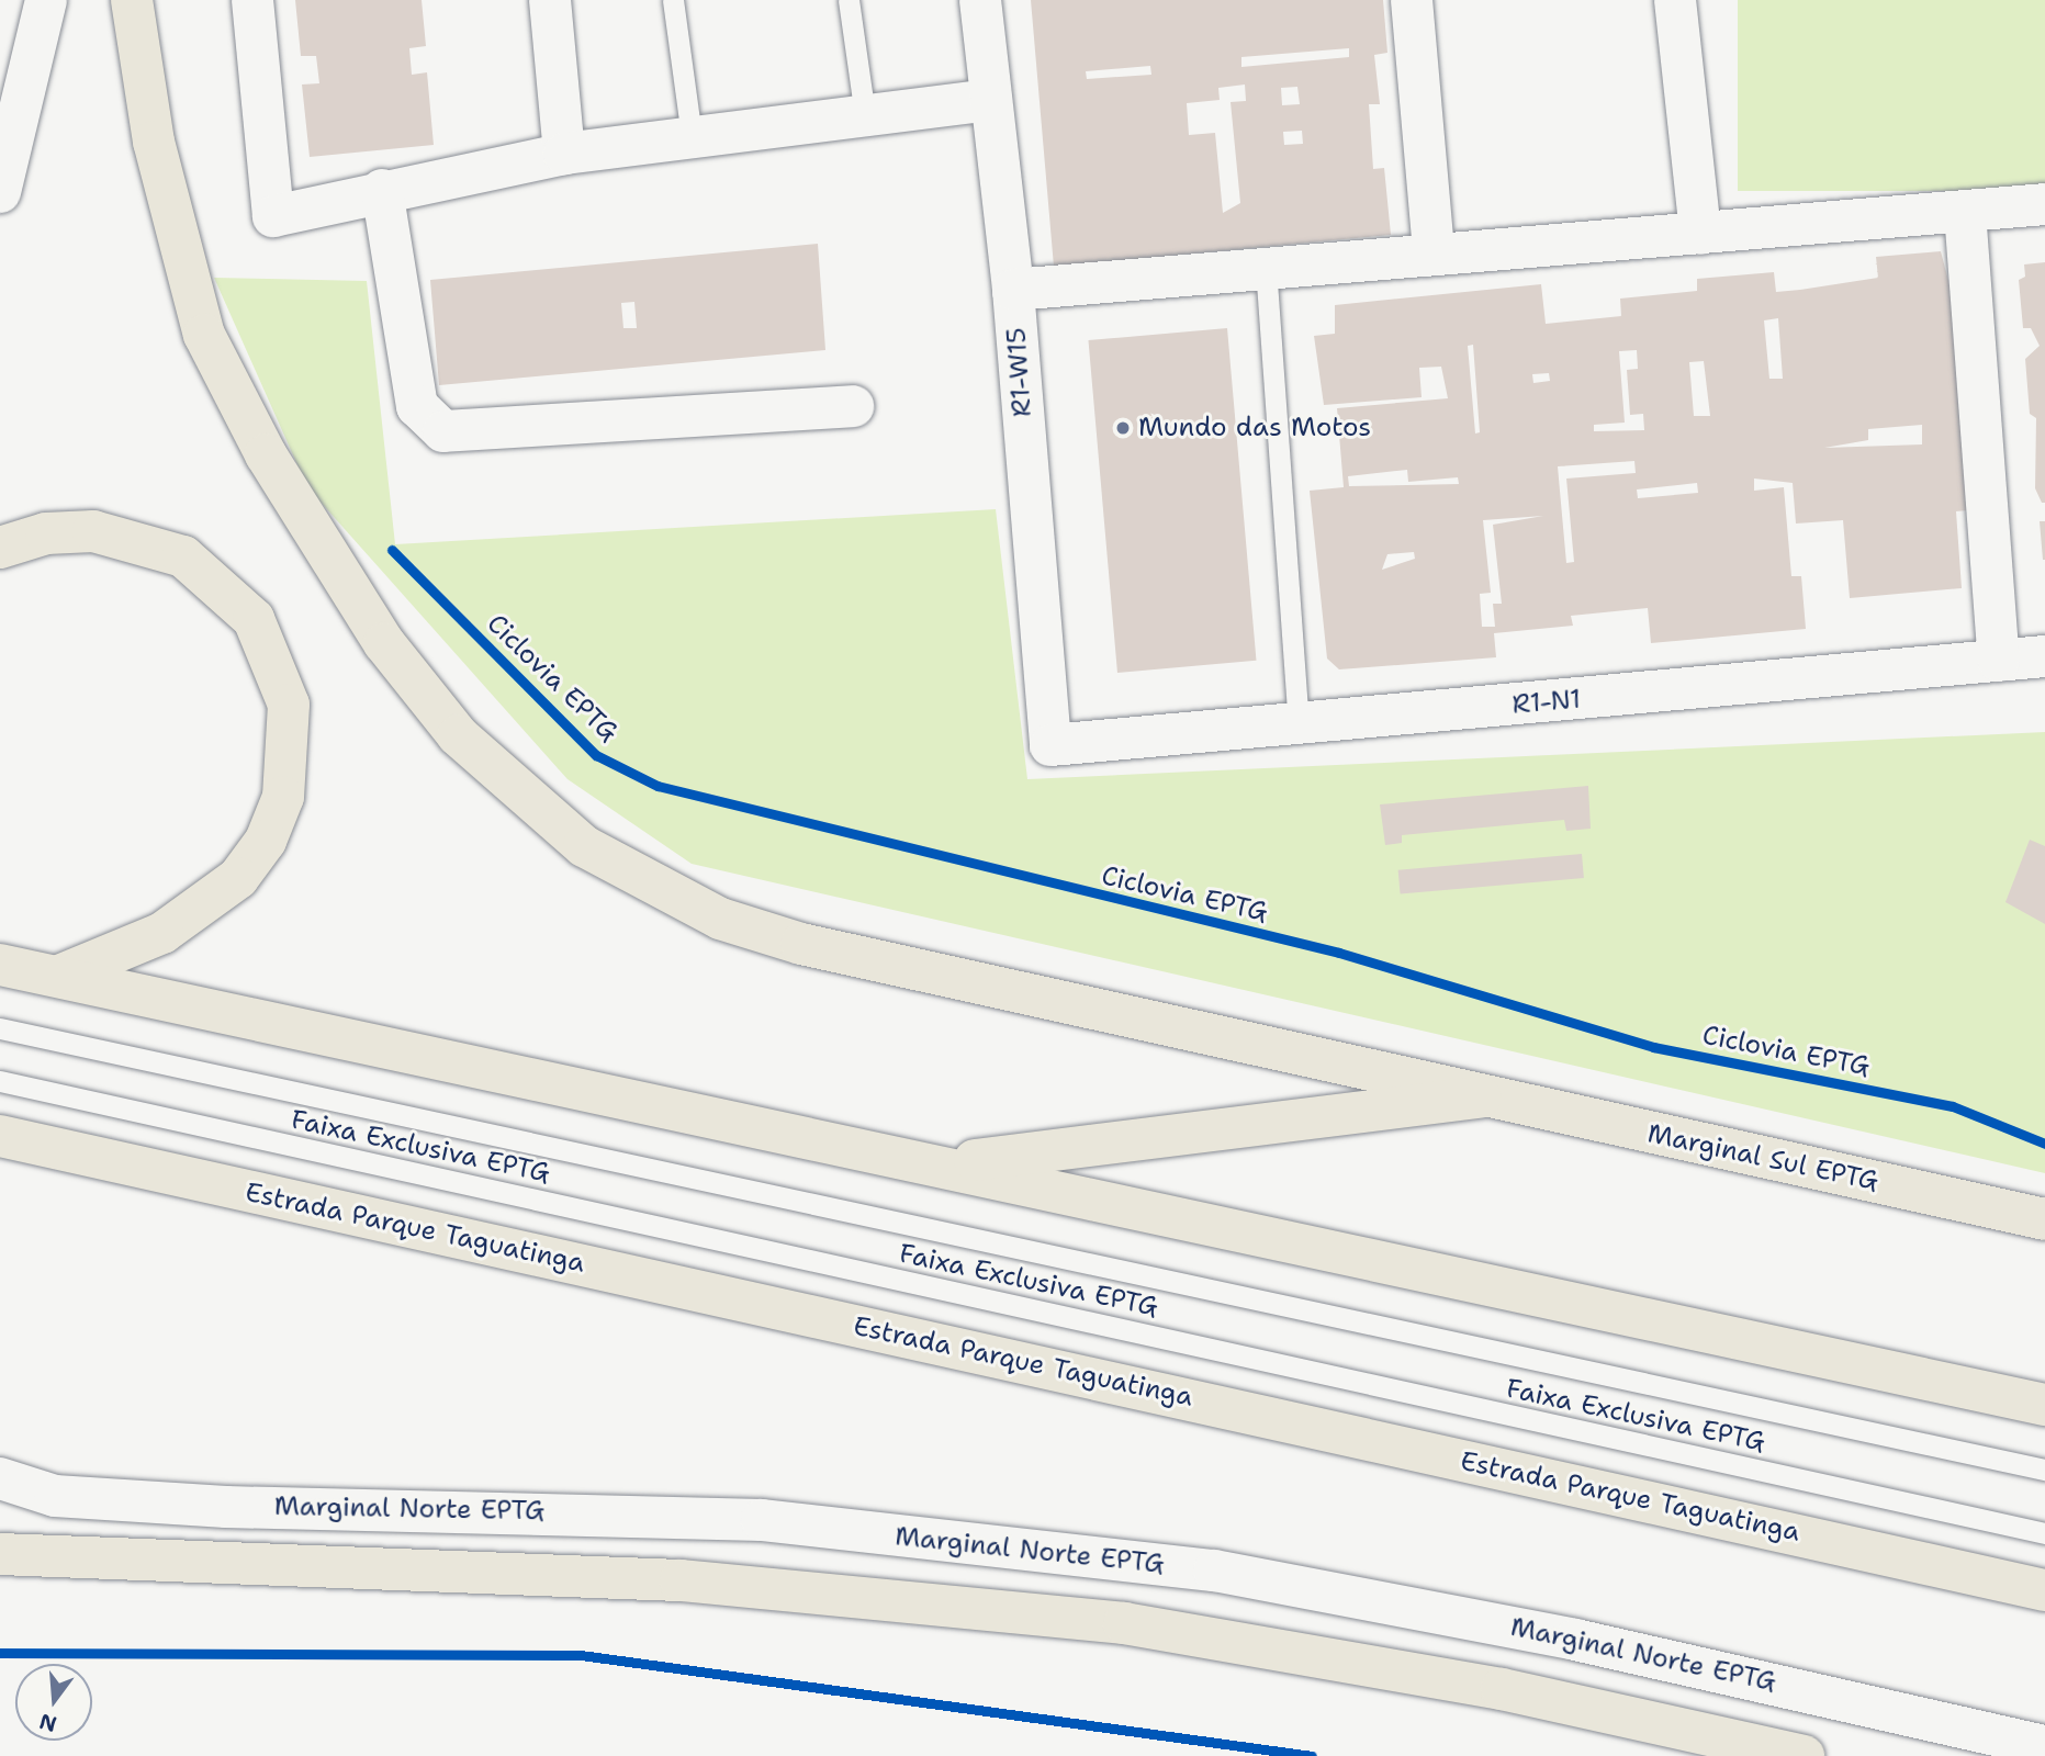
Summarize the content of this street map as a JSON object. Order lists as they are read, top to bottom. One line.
{"streets":{"main road":["Marginal Sul EPTG","Estrada Parque Taguatinga","Marginal Norte EPTG"],"street":["R1-W15","R1-N1"],"lane":["Faixa Exclusiva EPTG"],"cycle path":["Ciclovia EPTG"]},"crossings":[["R1-W15","R1-N1"]],"places":["Mundo das Motos"],"north":"bottom"}
